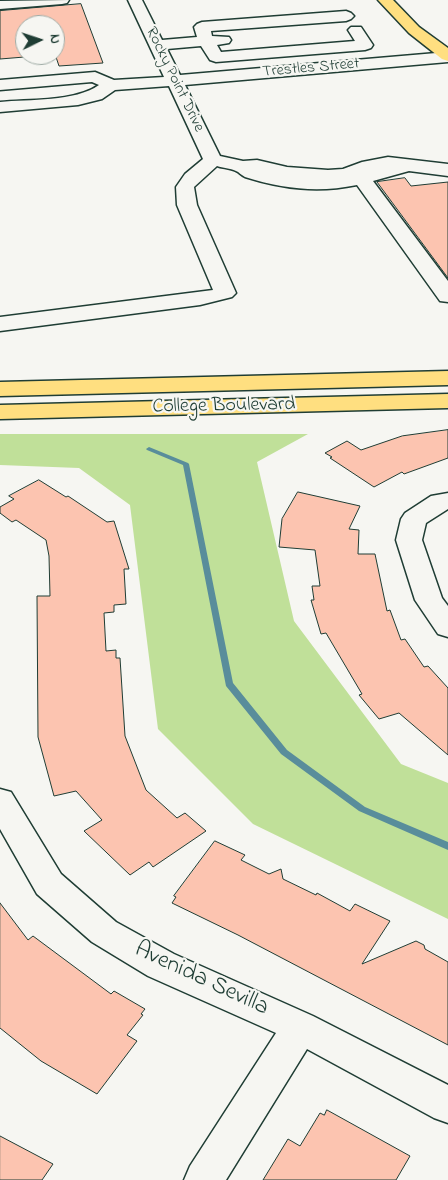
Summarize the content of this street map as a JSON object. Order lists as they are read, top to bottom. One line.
{"streets":{"main road":["College Boulevard"],"street":["Trestles Street","Rocky Point Drive","Avenida Sevilla"]},"crossings":[["Trestles Street","Rocky Point Drive"]],"north":"right"}
